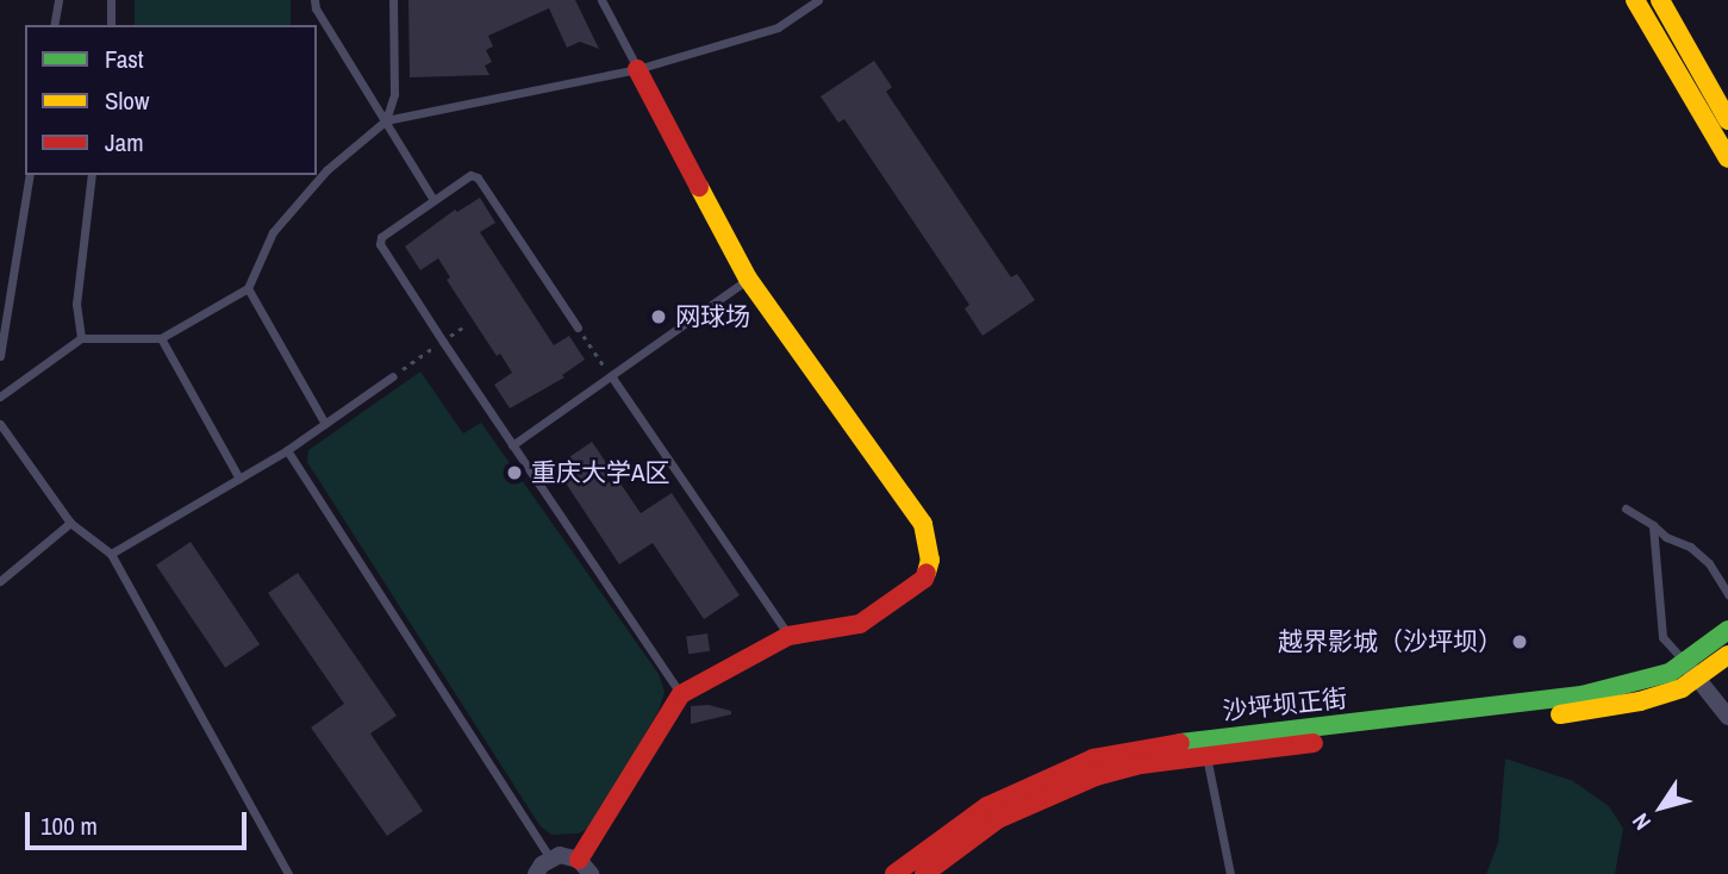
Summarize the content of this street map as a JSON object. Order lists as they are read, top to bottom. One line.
{"streets":{"main road":["沙坪坝正街"]},"places":["网球场","重庆大学A区","越界影城（沙坪坝）"],"legend":["Fast","Slow","Jam"],"scale_bar":"100 m","north":"bottom left"}
